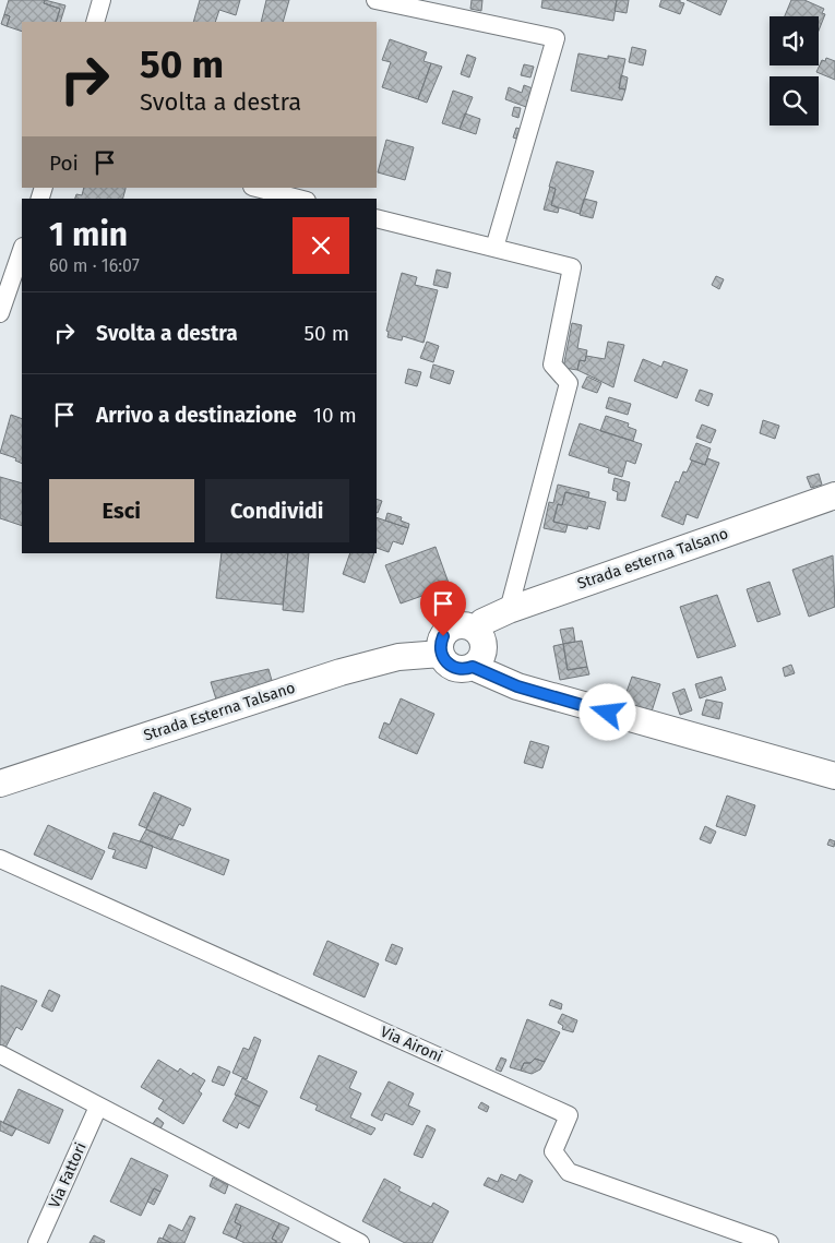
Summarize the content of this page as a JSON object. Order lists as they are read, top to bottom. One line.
{"streets":{"street":["Strada esterna Talsano","Strada Esterna Talsano","Via Aironi","Via Fattori"]},"crossings":[["Strada esterna Talsano","Strada Esterna Talsano"]],"page":{"turn":["50 m","Svolta a destra"],"then":"Poi","heading":["1 min","60 m · 16:07"],"list":[{"name":"Svolta a destra","value":"50 m"},{"name":"Arrivo a destinazione","value":"10 m"}],"buttons":["Esci","Condividi"]}}
